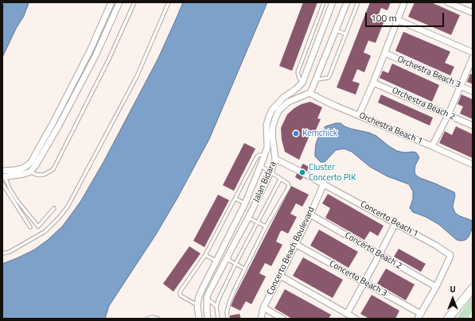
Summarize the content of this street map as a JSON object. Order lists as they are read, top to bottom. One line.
{"streets":{"street":["Orchestra Beach 3","Orchestra Beach 2","Orchestra Beach 1","Jalan Bidara","Concerto Beach 1","Concerto Beach Boulevard","Concerto Beach 2","Concerto Beach 3"]},"crossings":[["Orchestra Beach 1","Jalan Bidara"],["Concerto Beach 1","Concerto Beach Boulevard"],["Concerto Beach 1","Concerto Beach 2"],["Concerto Beach Boulevard","Concerto Beach 2"],["Concerto Beach Boulevard","Concerto Beach 3"]],"places":["Kemchick","Cluster Concerto PIK"],"scale_bar":"100 m","north":"top"}
